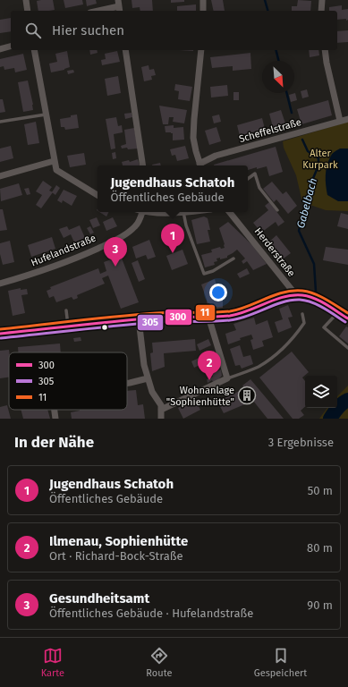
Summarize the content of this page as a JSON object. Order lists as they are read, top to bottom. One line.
{"streets":{"street":["Scheffelstraße","Hufelandstraße","Herderstraße"]},"water":["Gabelbach"],"parks":["Alter Kurpark"],"places":{"building":["Wohnanlage \"Sophienhütte\""]},"lines":["transit line 11","transit line 300","transit line 305"],"legend":["300","305","11"],"north":"bottom right","page":{"search":"Hier suchen","popup":["Jugendhaus Schatoh","Öffentliches Gebäude"],"pins":["1","3","2"],"heading":["In der Nähe","3 Ergebnisse"],"list":[{"mark":"1","name":"Jugendhaus Schatoh","note":"Öffentliches Gebäude","value":"50 m"},{"mark":"2","name":"Ilmenau, Sophienhütte","note":"Ort · Richard-Bock-Straße","value":"80 m"},{"mark":"3","name":"Gesundheitsamt","note":"Öffentliches Gebäude · Hufelandstraße","value":"90 m"}],"nav":["Karte","Route","Gespeichert"]}}
